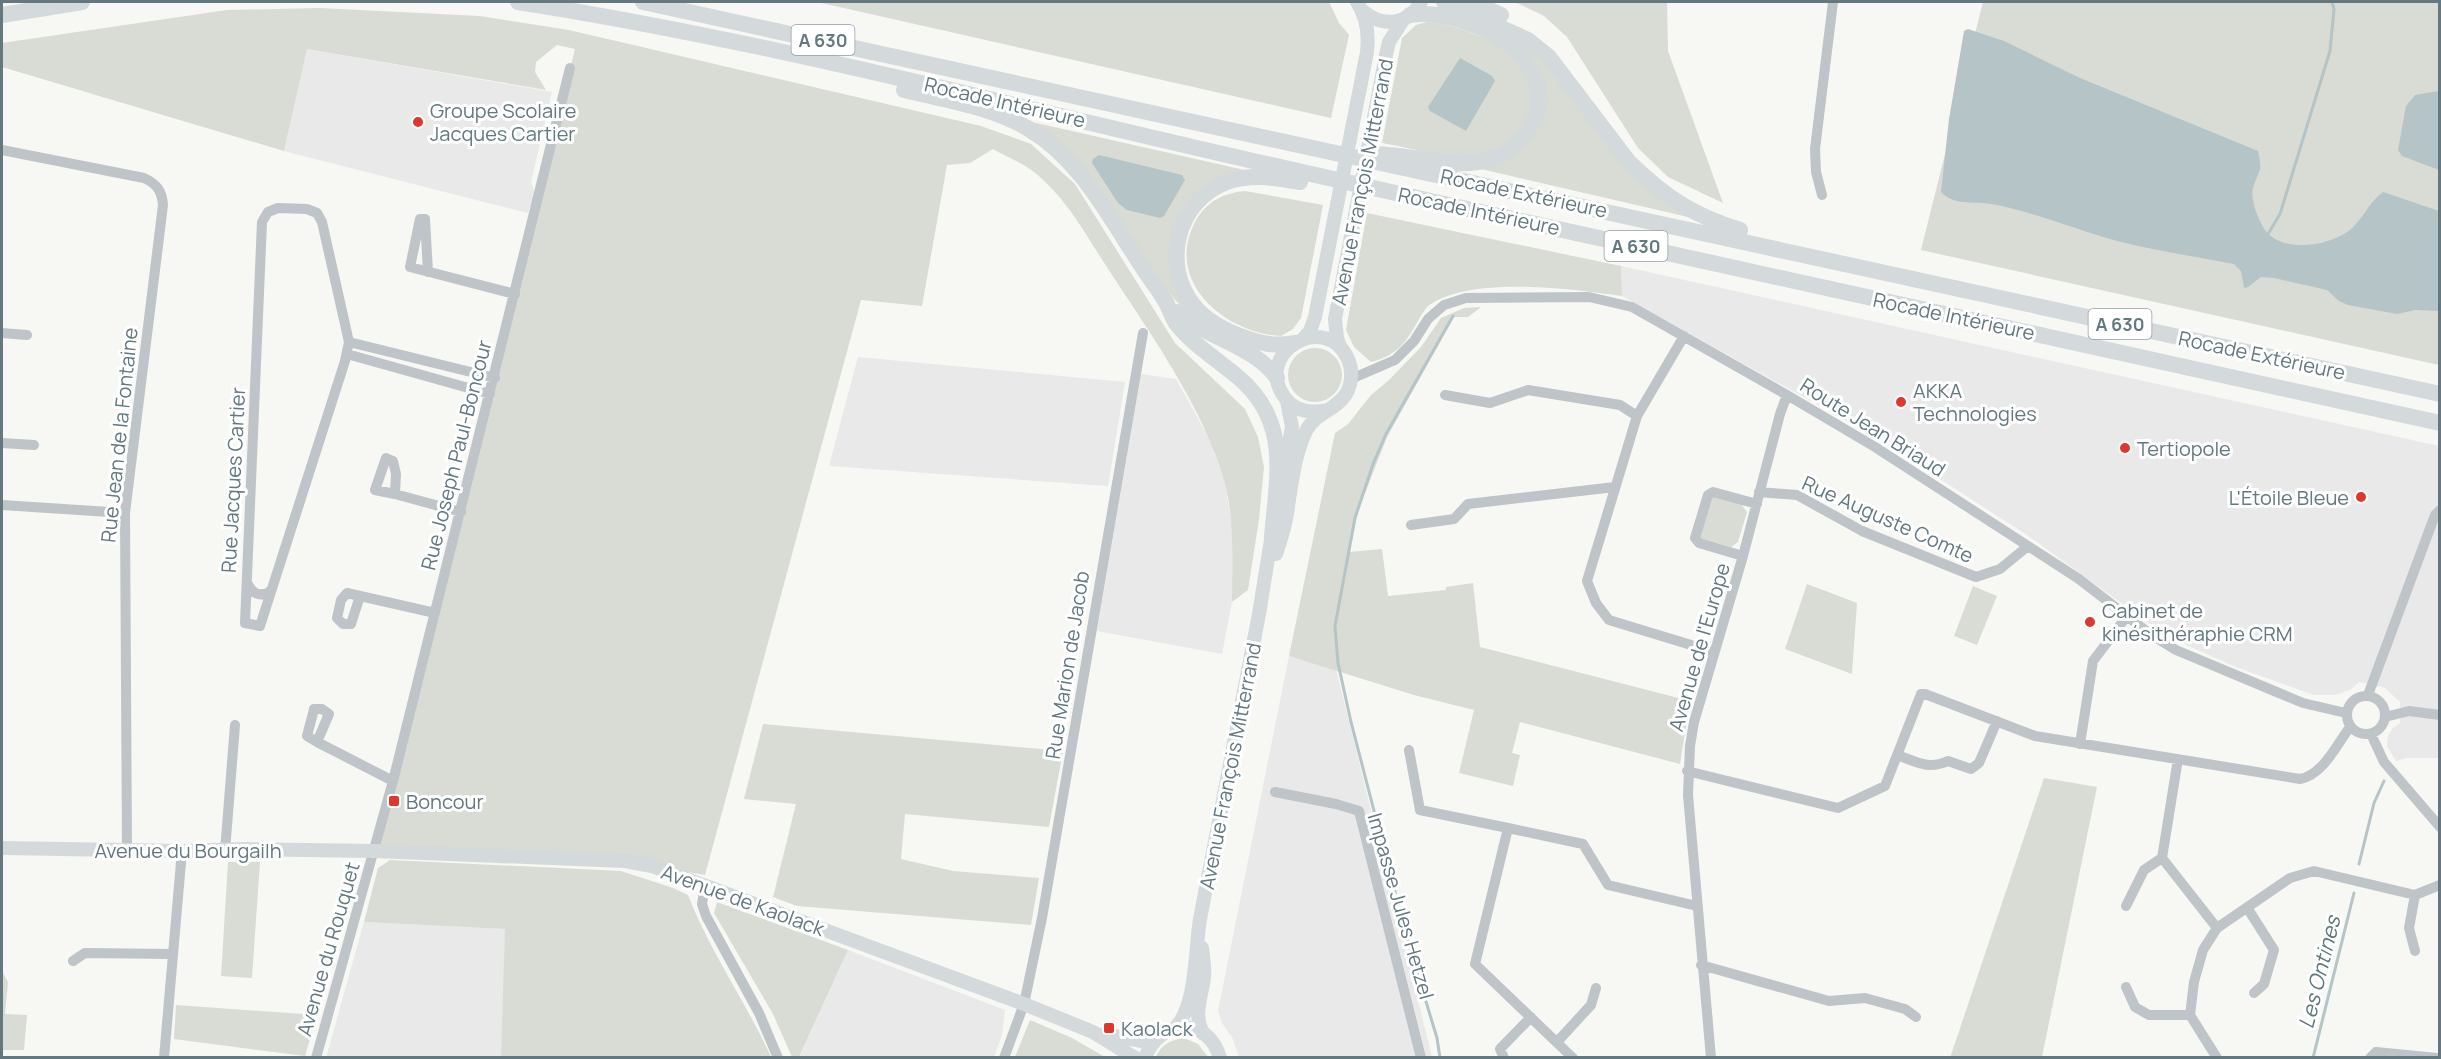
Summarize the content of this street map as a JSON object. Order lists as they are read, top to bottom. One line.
{"streets":{"highway":["A 630","Rocade Intérieure","Rocade Extérieure"],"main road":["Avenue François Mitterrand","Avenue du Bourgailh","Avenue de Kaolack"],"street":["Route Jean Briaud","Rue Jean de la Fontaine","Rue Joseph Paul-Boncour","Rue Jacques Cartier","Rue Auguste Comte","Avenue de l'Europe","Rue Marion de Jacob","Impasse Jules Hetzel","Avenue du Rouquet"]},"crossings":[["Avenue François Mitterrand","Route Jean Briaud"],["Route Jean Briaud","Rue Auguste Comte"],["Route Jean Briaud","Avenue de l'Europe"],["Rue Jean de la Fontaine","Avenue du Bourgailh"],["Rue Joseph Paul-Boncour","Avenue du Bourgailh"],["Rue Joseph Paul-Boncour","Avenue de Kaolack"],["Rue Joseph Paul-Boncour","Avenue du Rouquet"],["Rue Auguste Comte","Avenue de l'Europe"],["Rue Marion de Jacob","Avenue de Kaolack"],["Avenue du Bourgailh","Avenue de Kaolack"],["Avenue du Bourgailh","Avenue du Rouquet"],["Avenue de Kaolack","Avenue du Rouquet"]],"water":["Les Ontines"],"places":{"other":["Groupe Scolaire Jacques Cartier","AKKA Technologies","Tertiopole","L'Étoile Bleue","Cabinet de kinésithéraphie CRM"],"transit":["Boncour","Kaolack"]}}
